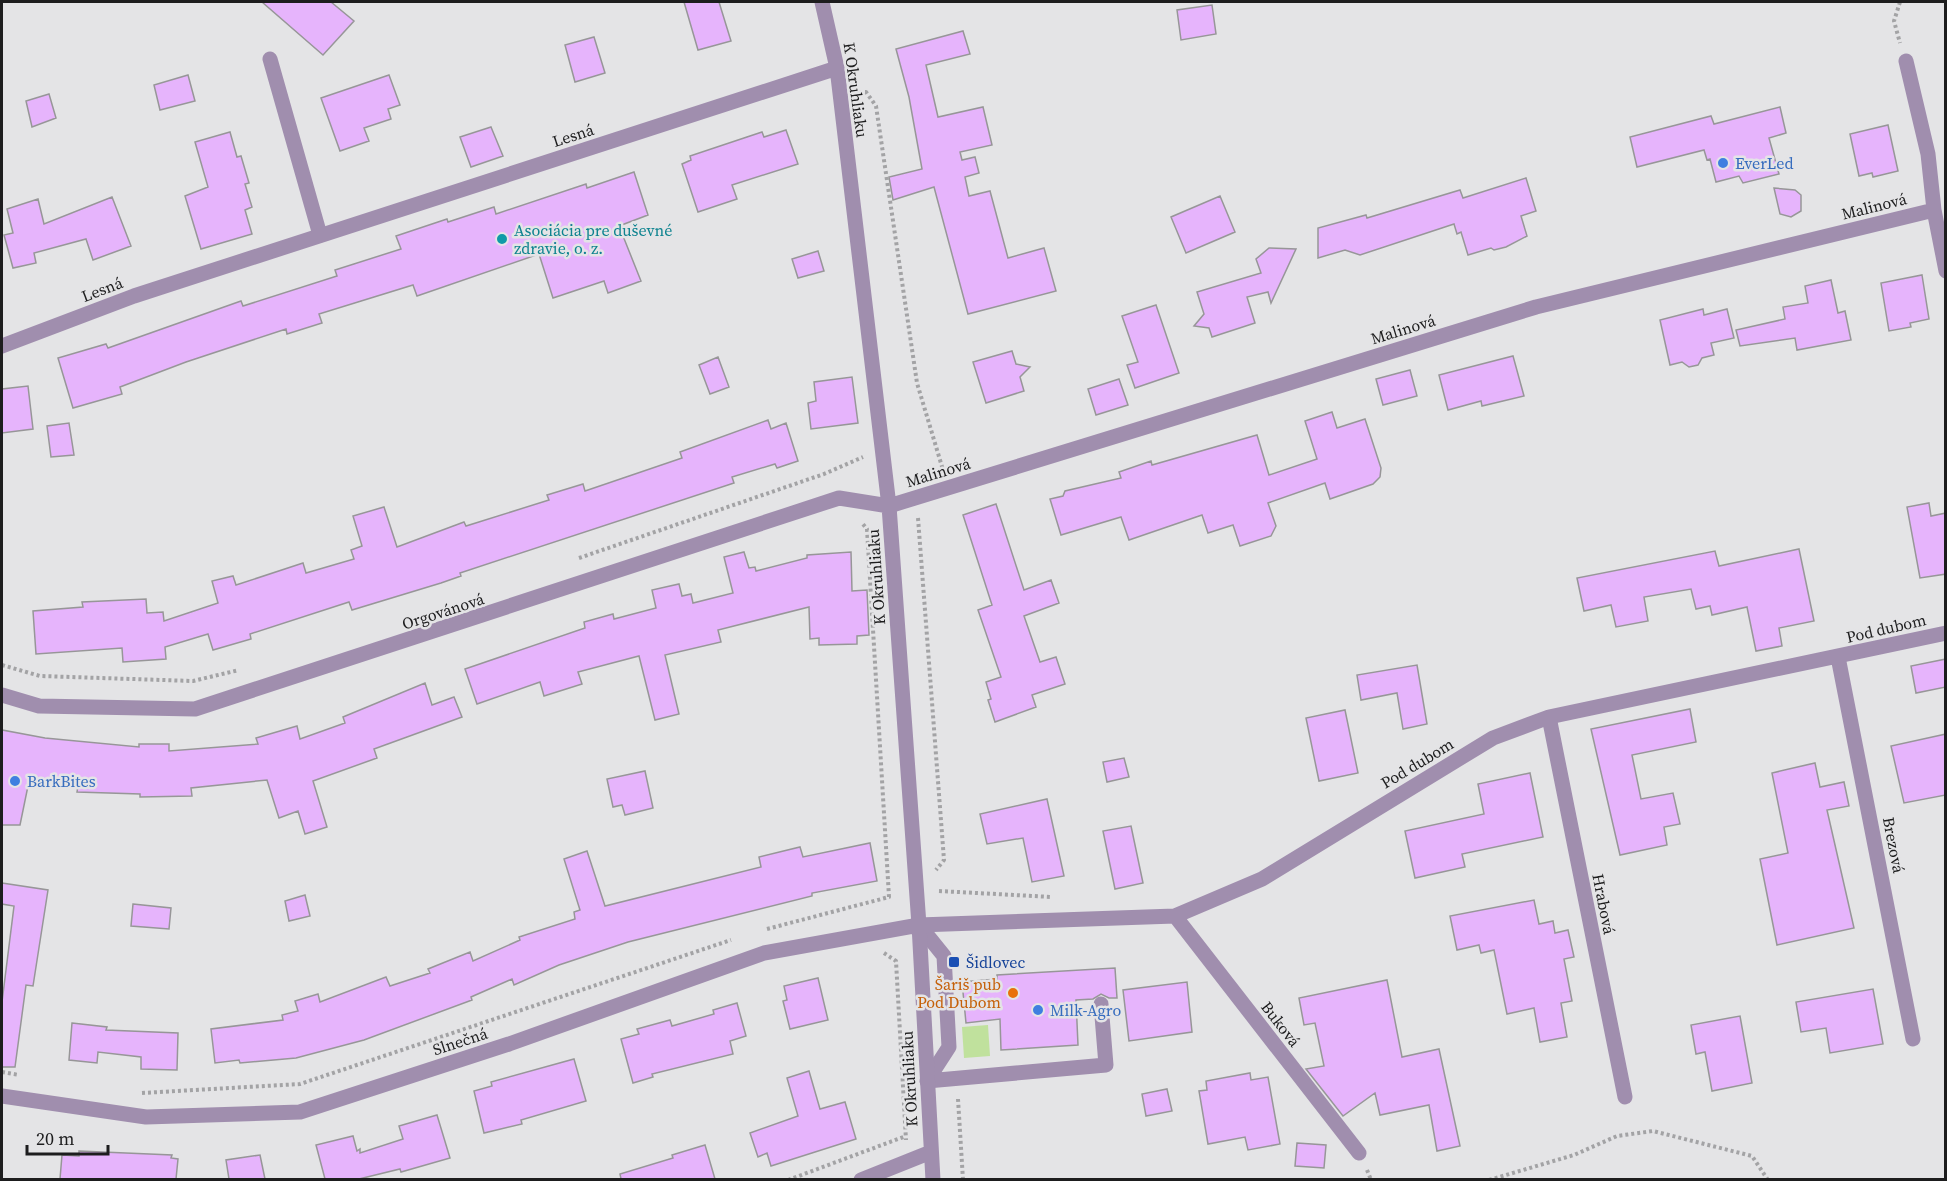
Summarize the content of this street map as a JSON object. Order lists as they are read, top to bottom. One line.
{"streets":{"street":["K Okruhliaku","Lesná","Malinová","Orgovánová","Pod dubom","Brezová","Hrabová","Buková","Slnečná"]},"crossings":[["K Okruhliaku","Lesná"],["K Okruhliaku","Malinová"],["K Okruhliaku","Orgovánová"],["K Okruhliaku","Pod dubom"],["K Okruhliaku","Slnečná"],["Malinová","Orgovánová"],["Pod dubom","Brezová"],["Pod dubom","Hrabová"],["Pod dubom","Buková"],["Pod dubom","Slnečná"]],"places":{"other":["EverLed","Asociácia pre duševné zdravie, o. z.","BarkBites","Šariš pub Pod Dubom","Milk-Agro"],"transit":["Šidlovec"]},"scale_bar":"20 m"}
